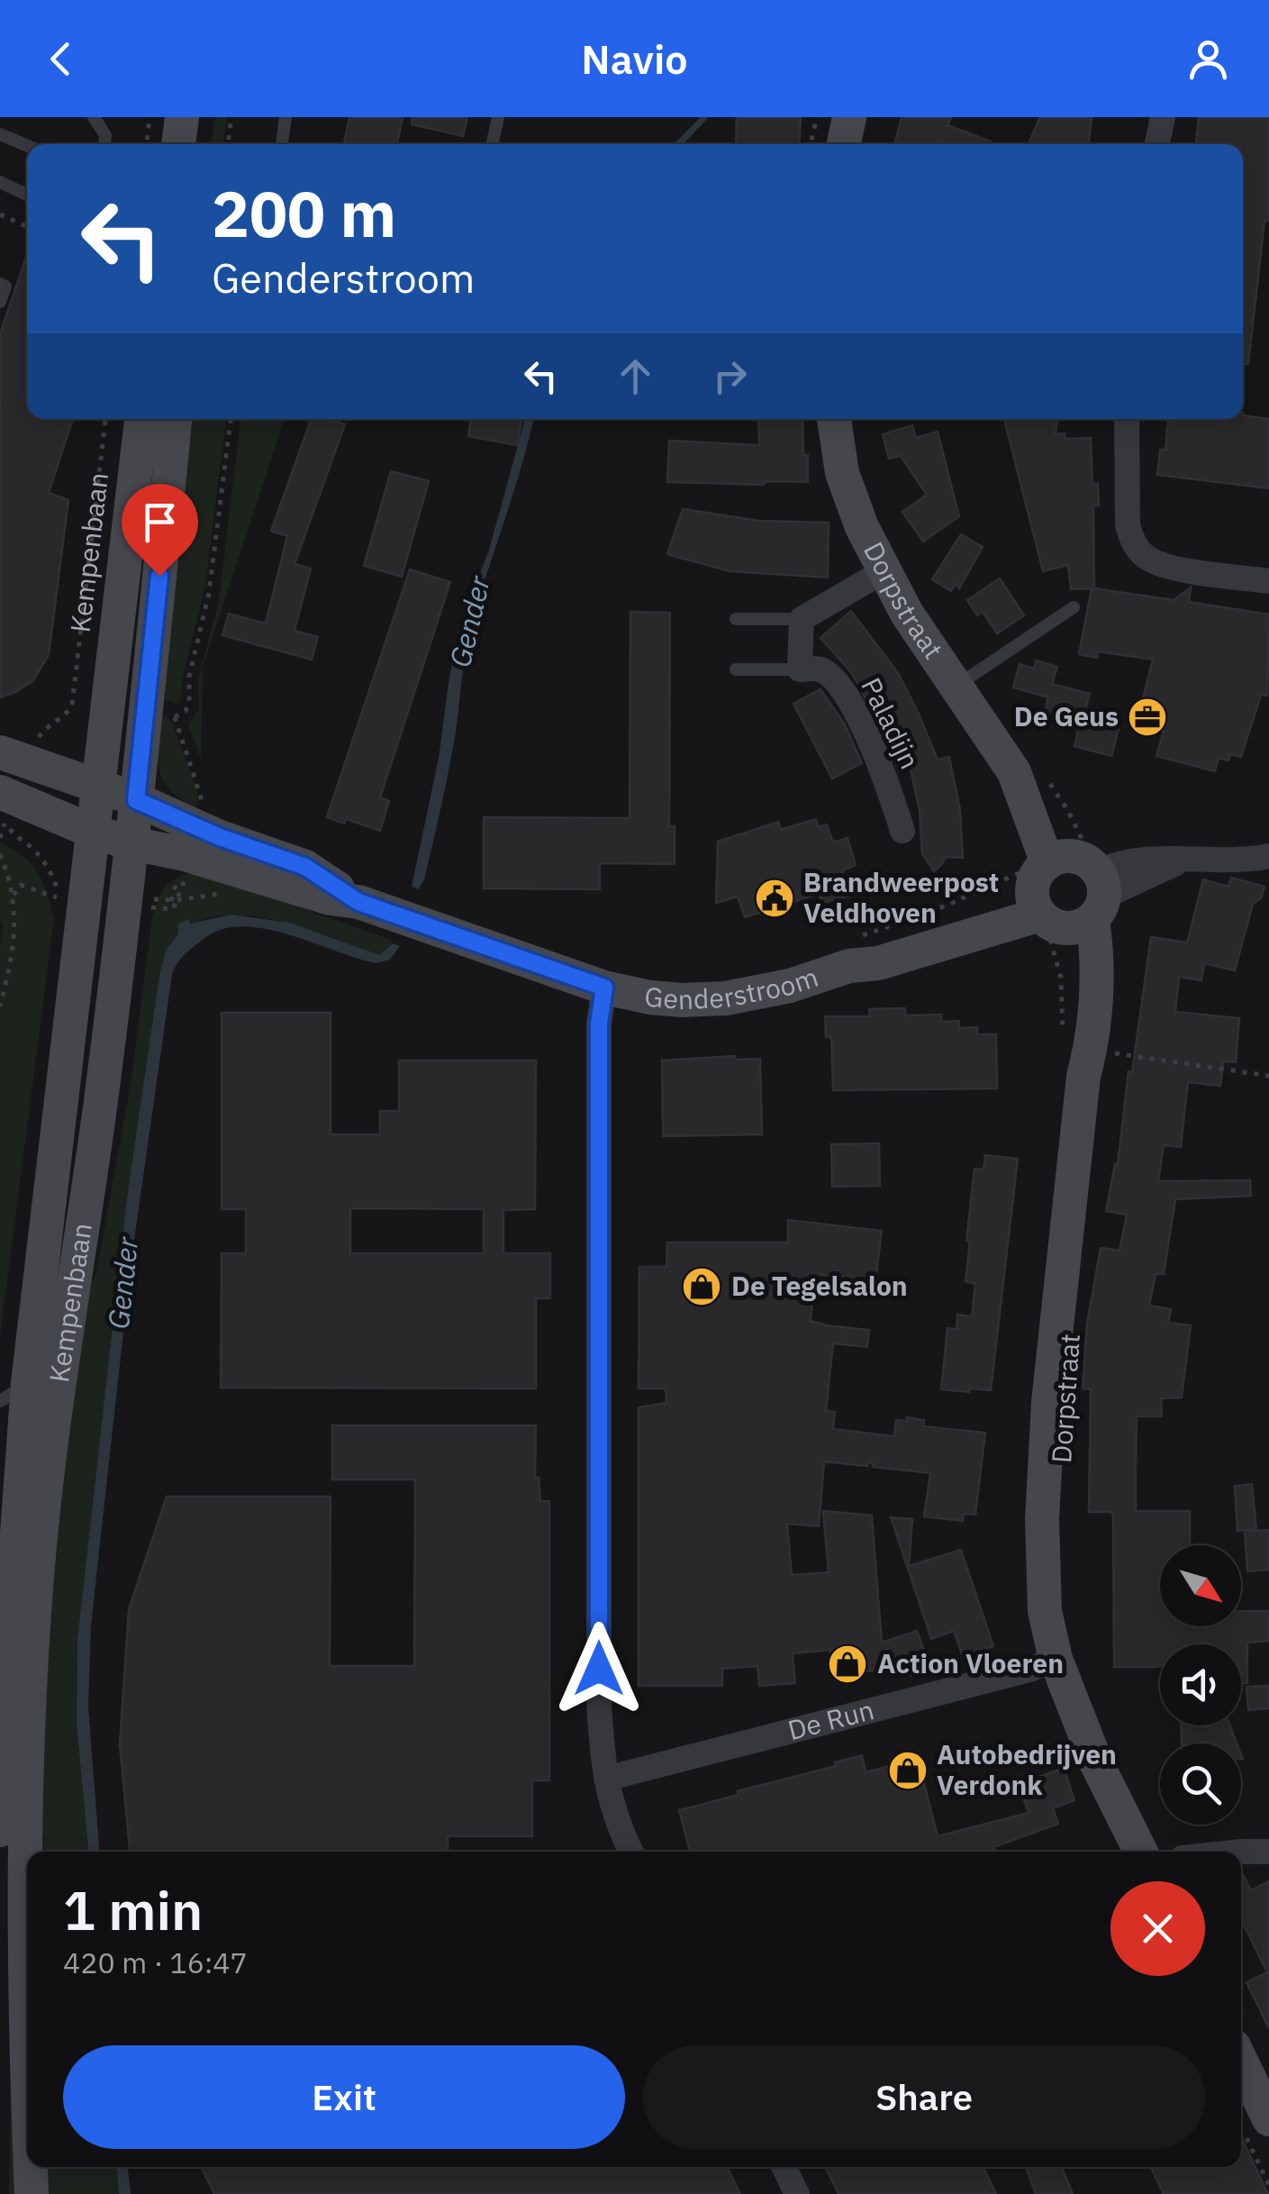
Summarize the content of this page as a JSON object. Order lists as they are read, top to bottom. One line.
{"streets":{"main road":["Kempenbaan","Dorpstraat","Genderstroom"],"street":["Paladijn","De Run"]},"crossings":[["Kempenbaan","Genderstroom"],["Dorpstraat","Genderstroom"],["Dorpstraat","De Run"]],"water":["Gender"],"places":{"office":["De Geus"],"public building":["Brandweerpost Veldhoven"],"shop":["De Tegelsalon","Action Vloeren","Autobedrijven Verdonk"]},"north":"bottom right","page":{"header":"Navio","turn":["200 m","Genderstroom"],"heading":["1 min","420 m · 16:47"],"buttons":["Exit","Share"]}}
